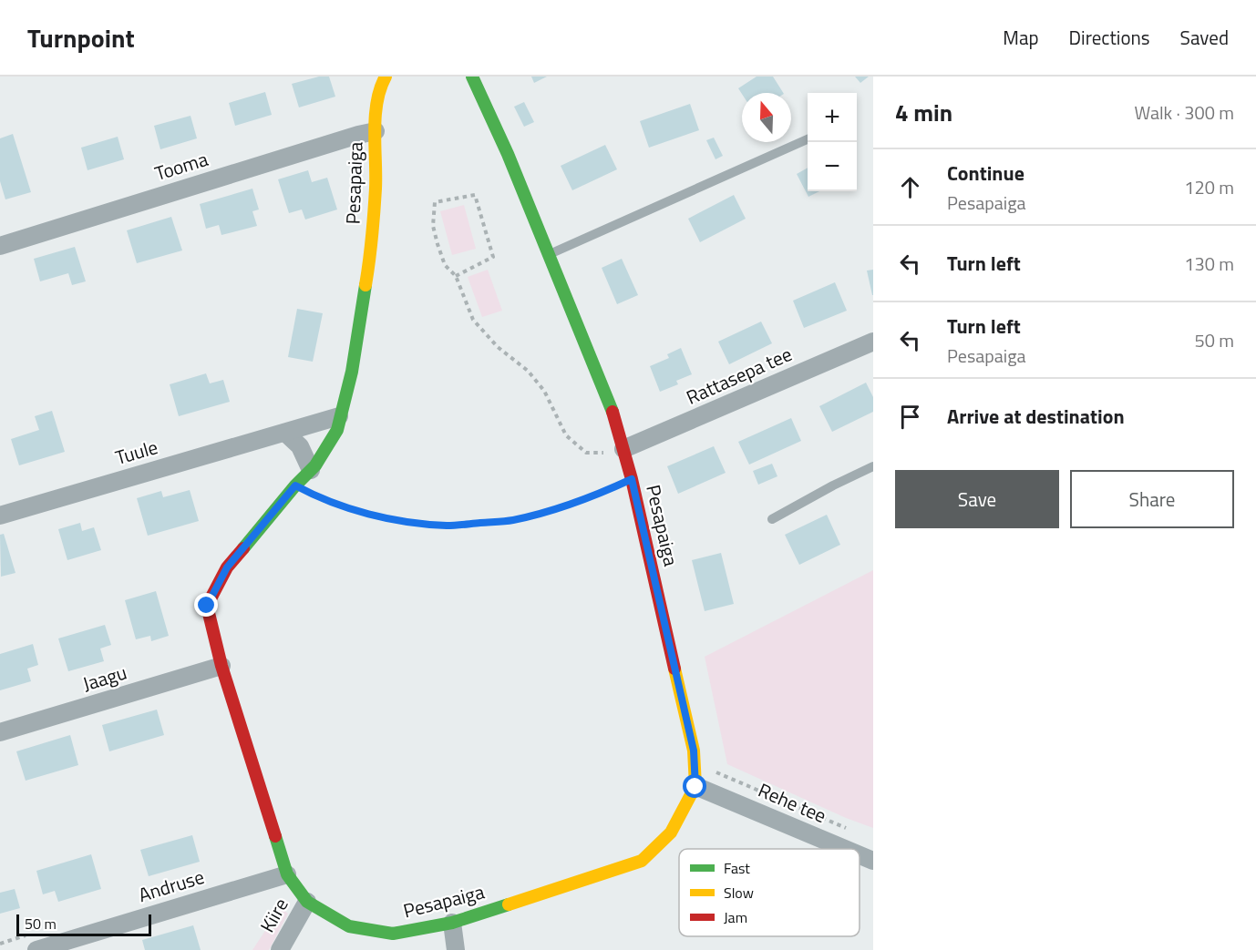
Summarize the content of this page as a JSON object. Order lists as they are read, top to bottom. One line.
{"streets":{"street":["Tooma","Pesapaiga","Rattasepa tee","Tuule","Jaagu","Rehe tee","Andruse","Kiire"]},"crossings":[["Tooma","Pesapaiga"],["Pesapaiga","Rattasepa tee"],["Pesapaiga","Tuule"],["Pesapaiga","Jaagu"],["Pesapaiga","Rehe tee"],["Pesapaiga","Andruse"],["Pesapaiga","Kiire"]],"legend":["Fast","Slow","Jam"],"scale_bar":"50 m","north":"top","page":{"header":"Turnpoint","nav":["Map","Directions","Saved"],"heading":["4 min","Walk · 300 m"],"map_buttons":["+","−"],"list":[["Continue","Pesapaiga","120 m"],["Turn left","130 m"],["Turn left","Pesapaiga","50 m"],"Arrive at destination"],"buttons":["Save","Share"],"scale":"50 m"}}
